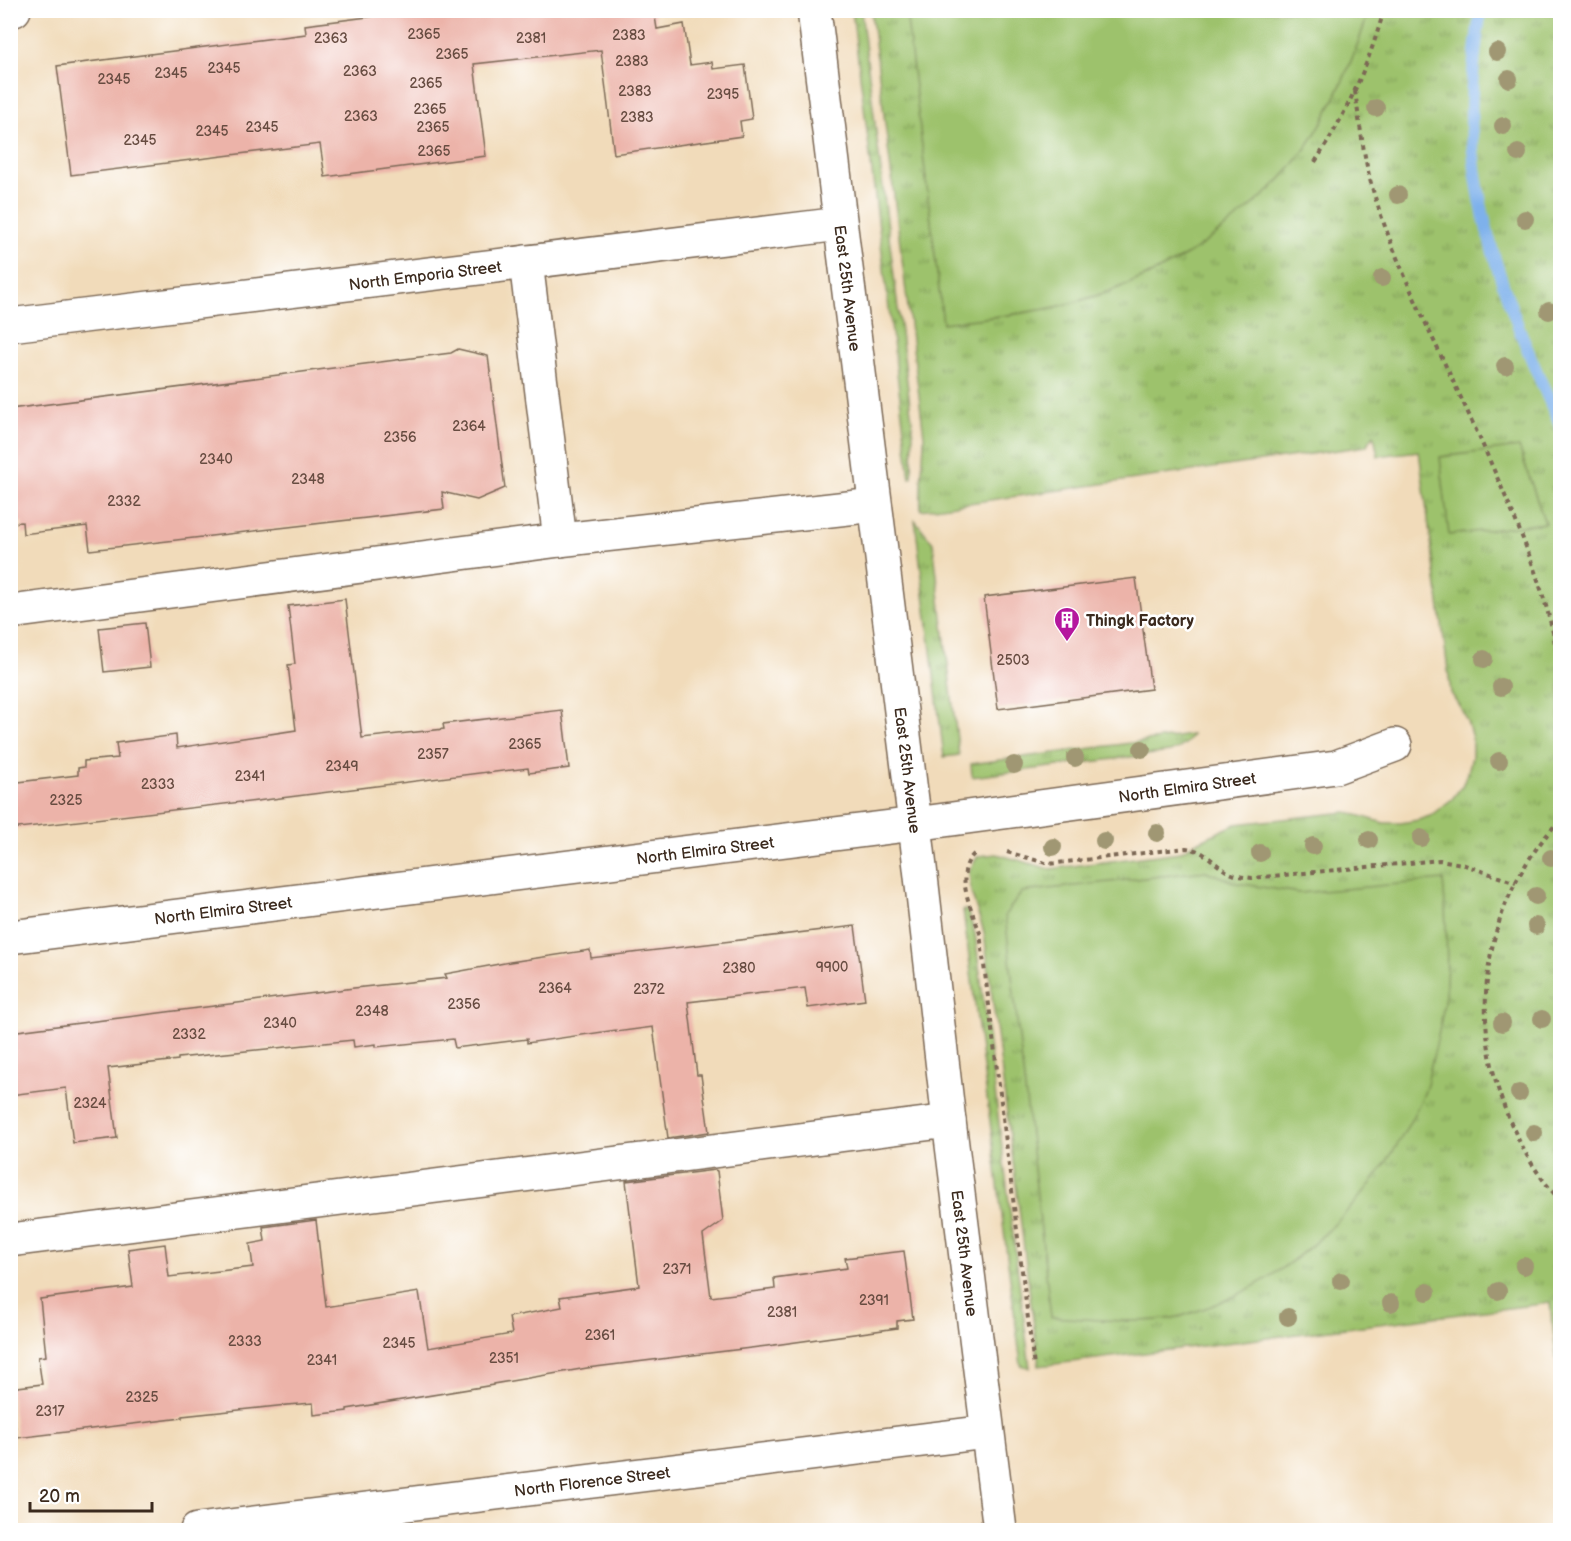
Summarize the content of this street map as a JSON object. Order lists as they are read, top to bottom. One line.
{"streets":{"street":["North Emporia Street","East 25th Avenue","North Elmira Street","North Florence Street"]},"crossings":[["North Emporia Street","East 25th Avenue"],["East 25th Avenue","North Elmira Street"],["East 25th Avenue","North Florence Street"]],"places":{"building":["Thingk Factory"]},"house_numbers":["2365","2383","2363","2381","2365","2383","2345","2363","2345","2345","2365","2383","2395","2365","2363","2383","2345","2365","2345","2345","2365","2364","2356","2340","2348","2332","2503","2365","2357","2349","2341","2333","2325","9900","2380","2364","2372","2356","2348","2340","2332","2324","2371","2391","2381","2361","2333","2345","2351","2341","2325","2317"],"scale_bar":"20 m"}
